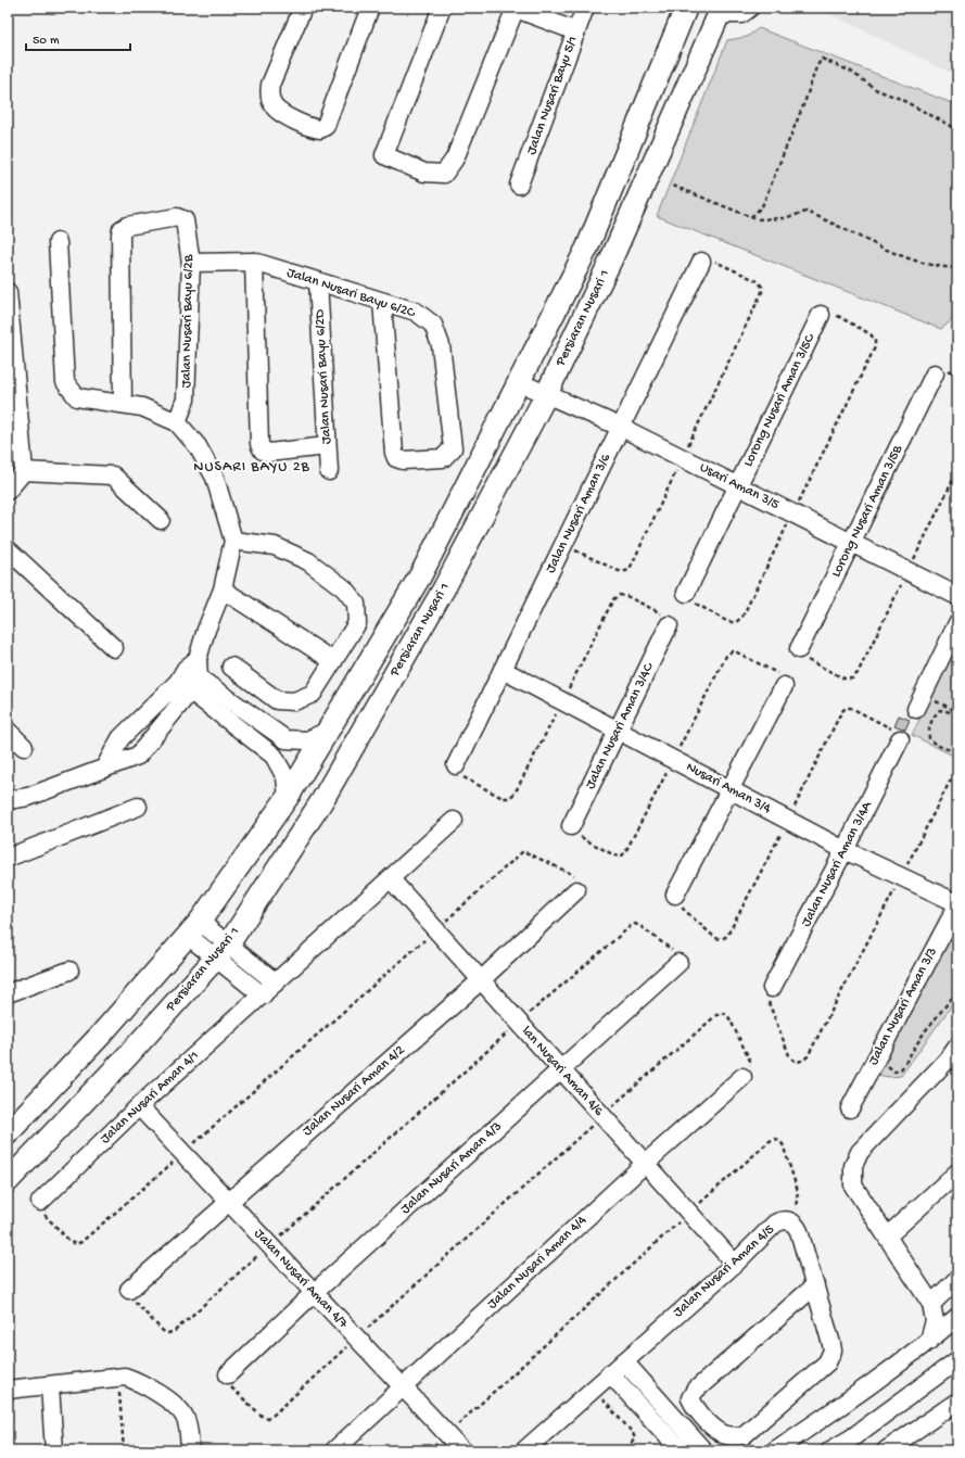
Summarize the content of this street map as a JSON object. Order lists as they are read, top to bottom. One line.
{"streets":{"main road":["Persiaran Nusari 1"],"street":["Jalan Nusari Bayu 5/1","Jalan Nusari Bayu 6/2C","Jalan Nusari Bayu 6/2B","Jalan Nusari Bayu 6/2D","Lorong Nusari Aman 3/5C","Usari Aman 3/5","Lorong Nusari Aman 3/5B","Jalan Nusari Aman 3/6","Jalan Nusari Aman 3/4C","Nusari Aman 3/4","Jalan Nusari Aman 3/4A","Jalan Nusari Aman 3/3","lan Nusari Aman 4/6","Jalan Nusari Aman 4/2","Jalan Nusari Aman 4/1","Jalan Nusari Aman 4/3","Jalan Nusari Aman 4/4","Jalan Nusari Aman 4/5","Jalan Nusari Aman 4/7"]},"crossings":[["Jalan Nusari Bayu 6/2C","Jalan Nusari Bayu 6/2B"],["Jalan Nusari Bayu 6/2C","Jalan Nusari Bayu 6/2D"],["Persiaran Nusari 1","Usari Aman 3/5"],["Lorong Nusari Aman 3/5C","Usari Aman 3/5"],["Usari Aman 3/5","Lorong Nusari Aman 3/5B"],["Usari Aman 3/5","Jalan Nusari Aman 3/6"],["Jalan Nusari Aman 3/6","Nusari Aman 3/4"],["Jalan Nusari Aman 3/4C","Nusari Aman 3/4"],["Nusari Aman 3/4","Jalan Nusari Aman 3/4A"],["Nusari Aman 3/4","Jalan Nusari Aman 3/3"],["lan Nusari Aman 4/6","Jalan Nusari Aman 4/2"],["lan Nusari Aman 4/6","Jalan Nusari Aman 4/3"],["lan Nusari Aman 4/6","Jalan Nusari Aman 4/4"],["lan Nusari Aman 4/6","Jalan Nusari Aman 4/5"],["Jalan Nusari Aman 4/2","Jalan Nusari Aman 4/7"],["Jalan Nusari Aman 4/1","Jalan Nusari Aman 4/7"],["Jalan Nusari Aman 4/3","Jalan Nusari Aman 4/7"],["Jalan Nusari Aman 4/4","Jalan Nusari Aman 4/7"]],"districts":["NUSARI BAYU 2B"],"scale_bar":"50 m"}
